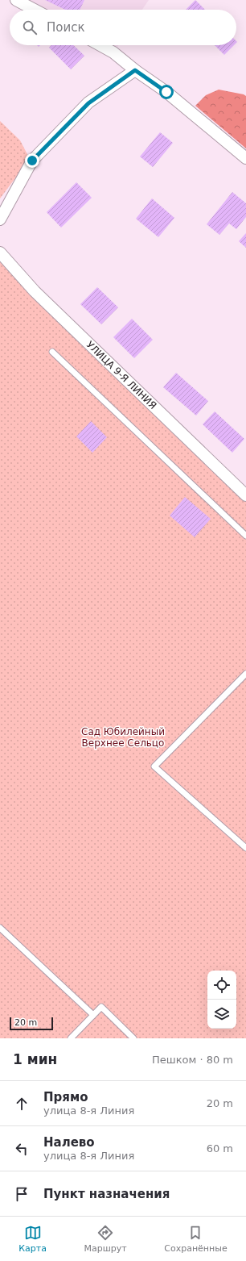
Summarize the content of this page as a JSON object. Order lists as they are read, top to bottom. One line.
{"streets":{"street":["УЛИЦА 9-Я ЛИНИЯ"]},"parks":["Сад Юбилейный Верхнее Сельцо"],"scale_bar":"20 m","page":{"search":"Поиск","scale":"20 m","heading":["1 мин","Пешком · 80 m"],"list":[["Прямо","улица 8-я Линия","20 m"],["Налево","улица 8-я Линия","60 m"],"Пункт назначения"],"nav":["Карта","Маршрут","Сохранённые"]}}
